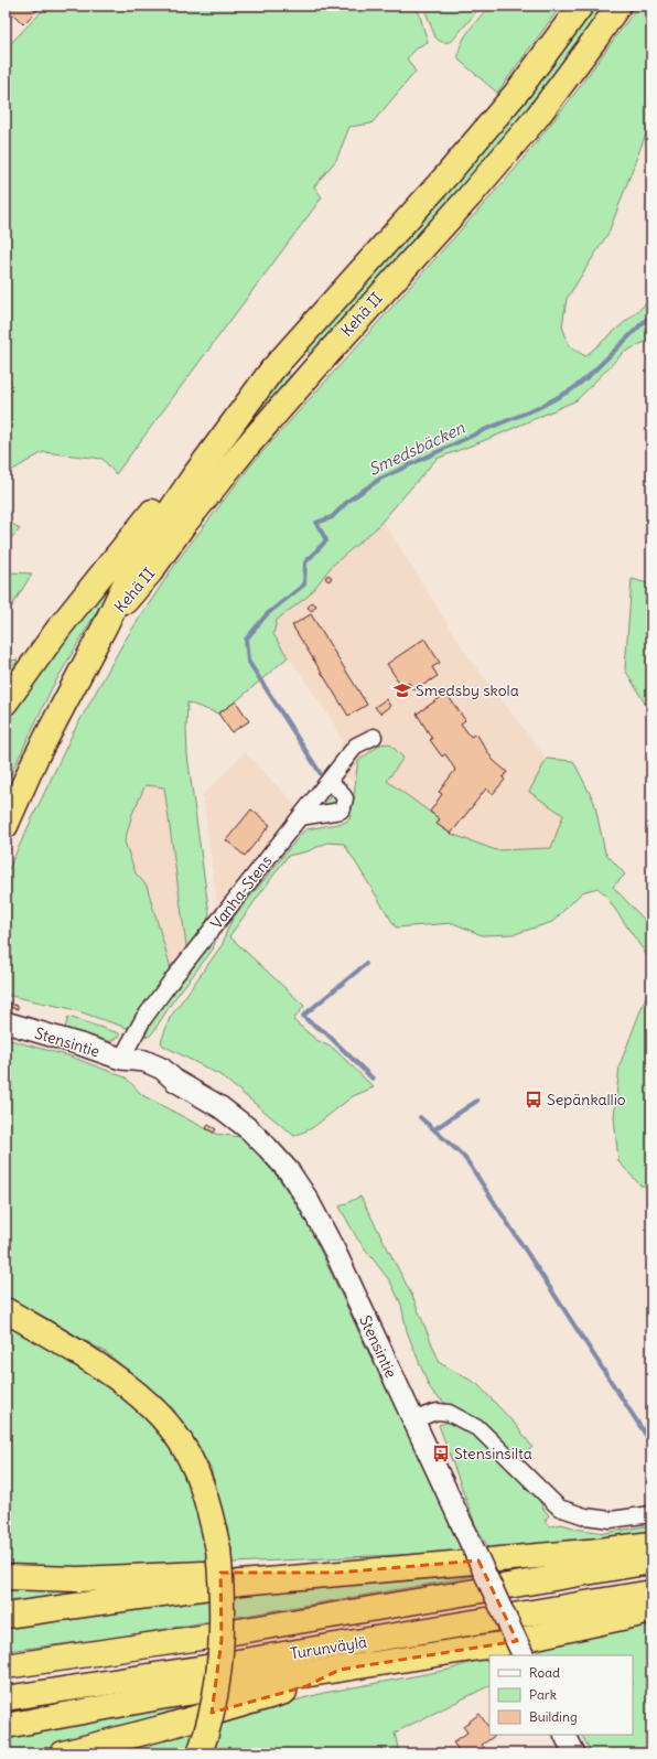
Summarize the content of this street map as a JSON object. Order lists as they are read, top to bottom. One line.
{"streets":{"highway":["Kehä II","Turunväylä"],"main road":["Stensintie"],"street":["Vanha-Stens"]},"crossings":[["Vanha-Stens","Stensintie"]],"water":["Smedsbäcken"],"places":{"school or university":["Smedsby skola"],"bus stop":["Sepänkallio","Stensinsilta"]},"legend":["Road","Park","Building"]}
